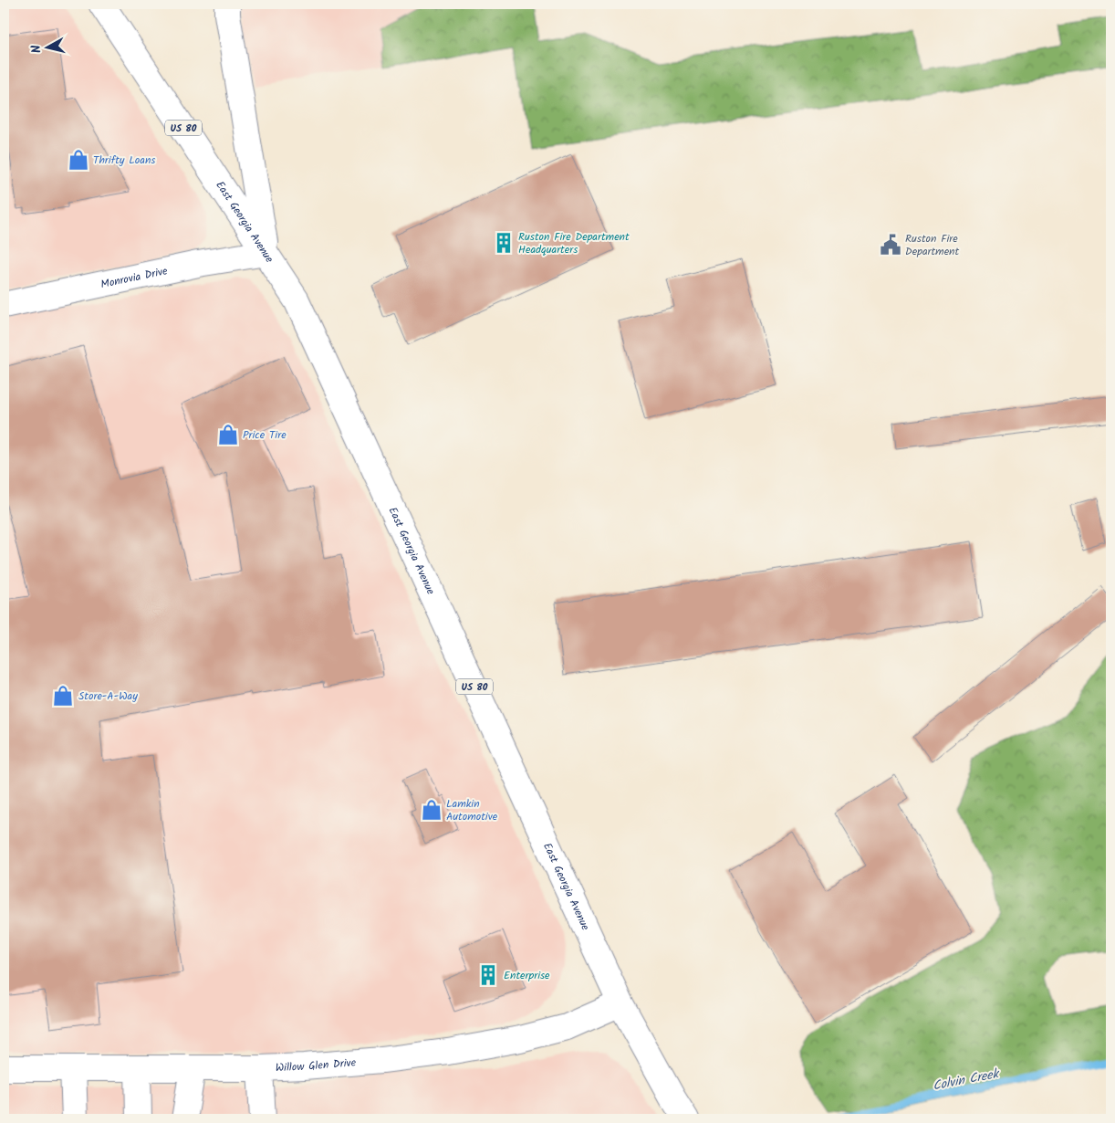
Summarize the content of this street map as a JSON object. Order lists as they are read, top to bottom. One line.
{"streets":{"main road":["US 80","East Georgia Avenue","Monrovia Drive","Willow Glen Drive"]},"crossings":[["East Georgia Avenue","Monrovia Drive"],["East Georgia Avenue","Willow Glen Drive"]],"water":["Colvin Creek"],"places":{"shop":["Thrifty Loans","Price Tire","Store-A-Way","Lamkin Automotive"],"building":["Ruston Fire Department Headquarters","Enterprise"],"public building":["Ruston Fire Department"]},"north":"left"}
